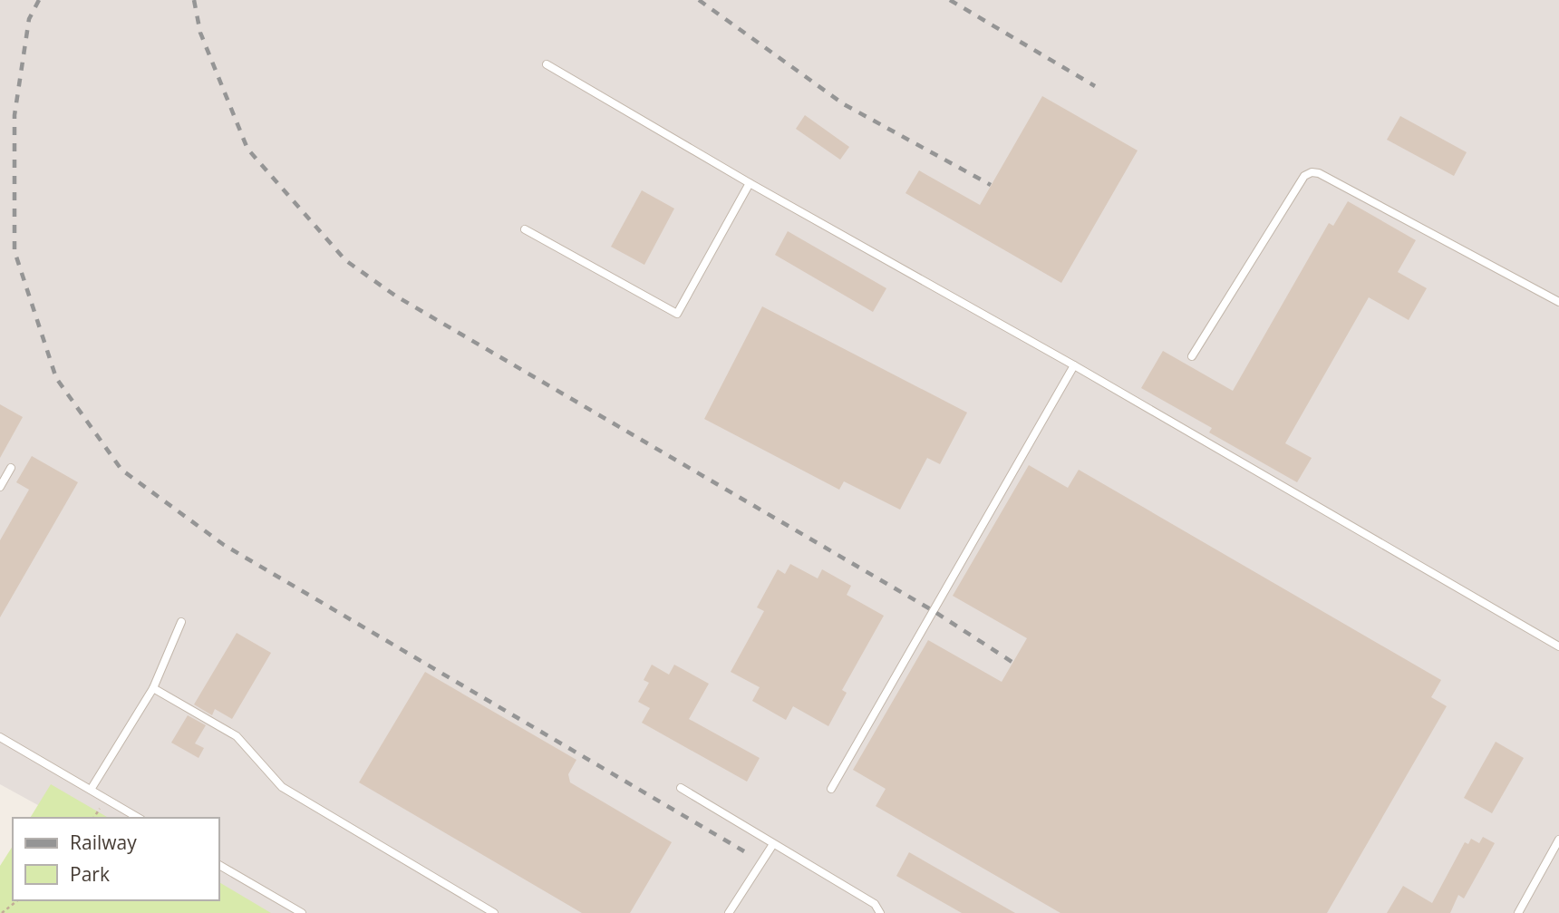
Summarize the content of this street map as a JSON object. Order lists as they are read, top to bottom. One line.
{"legend":["Railway","Park"]}
